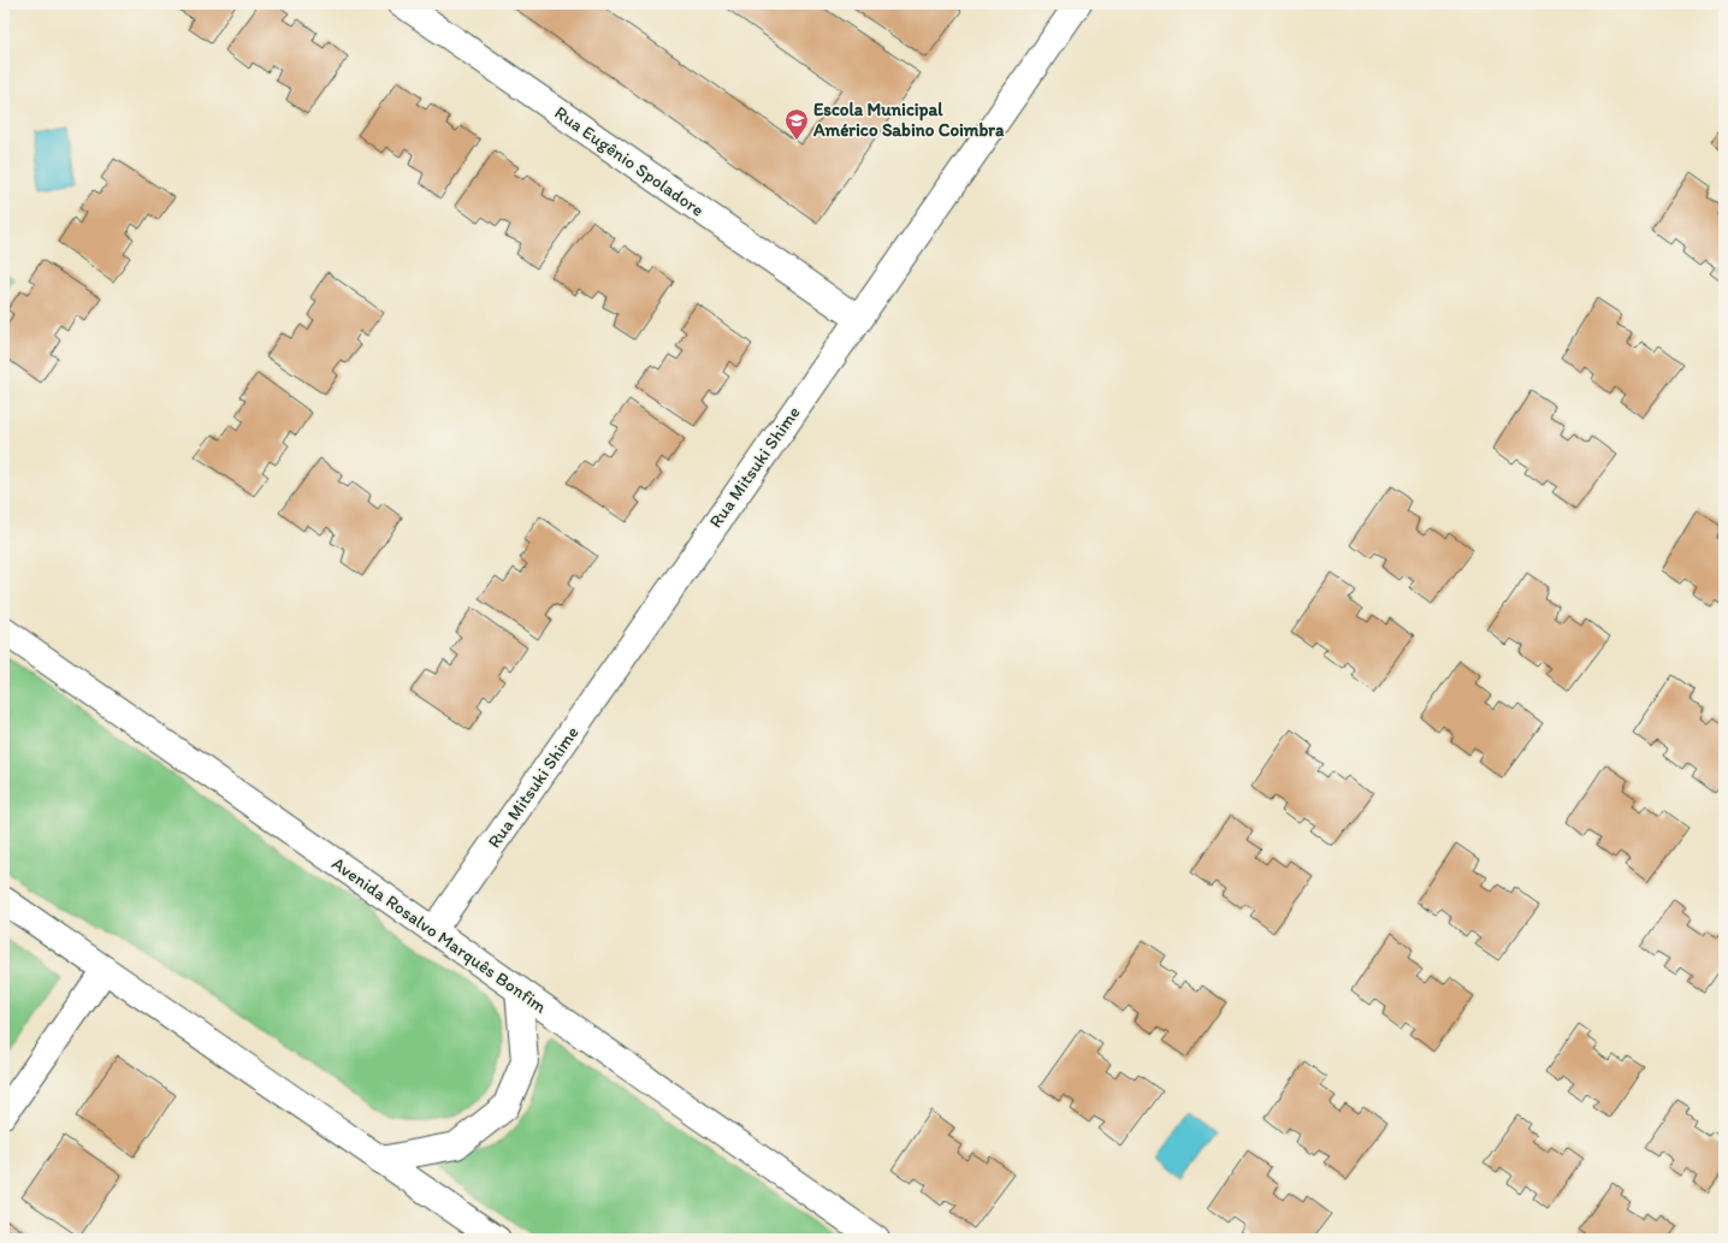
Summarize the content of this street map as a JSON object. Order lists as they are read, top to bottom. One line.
{"streets":{"street":["Rua Eugênio Spoladore","Rua Mitsuki Shime","Avenida Rosalvo Marquês Bonfim"]},"crossings":[["Rua Eugênio Spoladore","Rua Mitsuki Shime"],["Rua Mitsuki Shime","Avenida Rosalvo Marquês Bonfim"]],"places":{"school or university":["Escola Municipal Américo Sabino Coimbra"]}}
